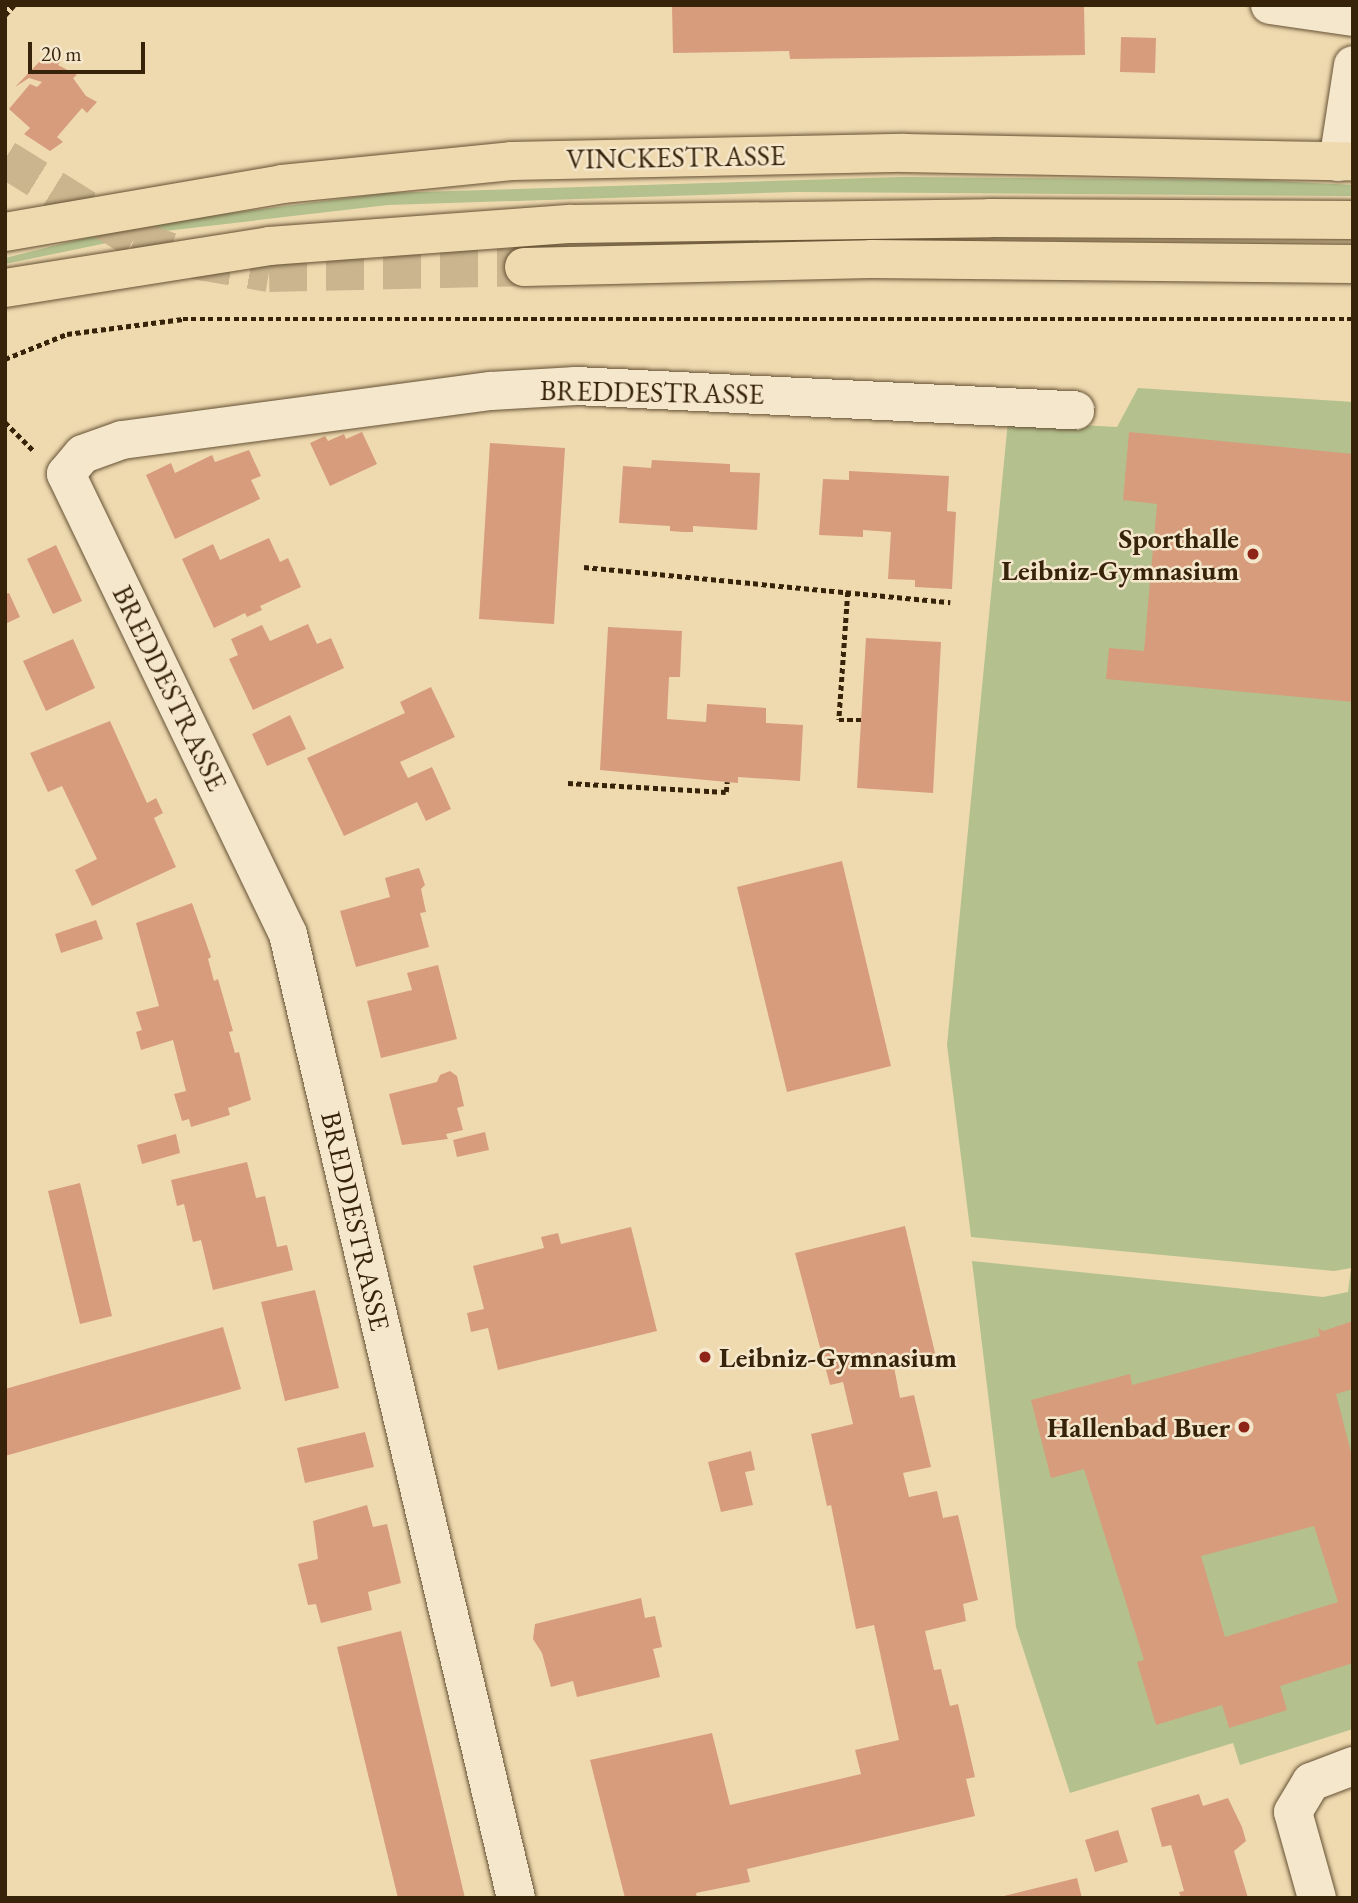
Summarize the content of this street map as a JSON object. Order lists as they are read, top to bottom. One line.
{"streets":{"main road":["VINCKESTRASSE"],"street":["BREDDESTRASSE"]},"places":["Sporthalle Leibniz-Gymnasium","Leibniz-Gymnasium","Hallenbad Buer"],"scale_bar":"20 m"}
